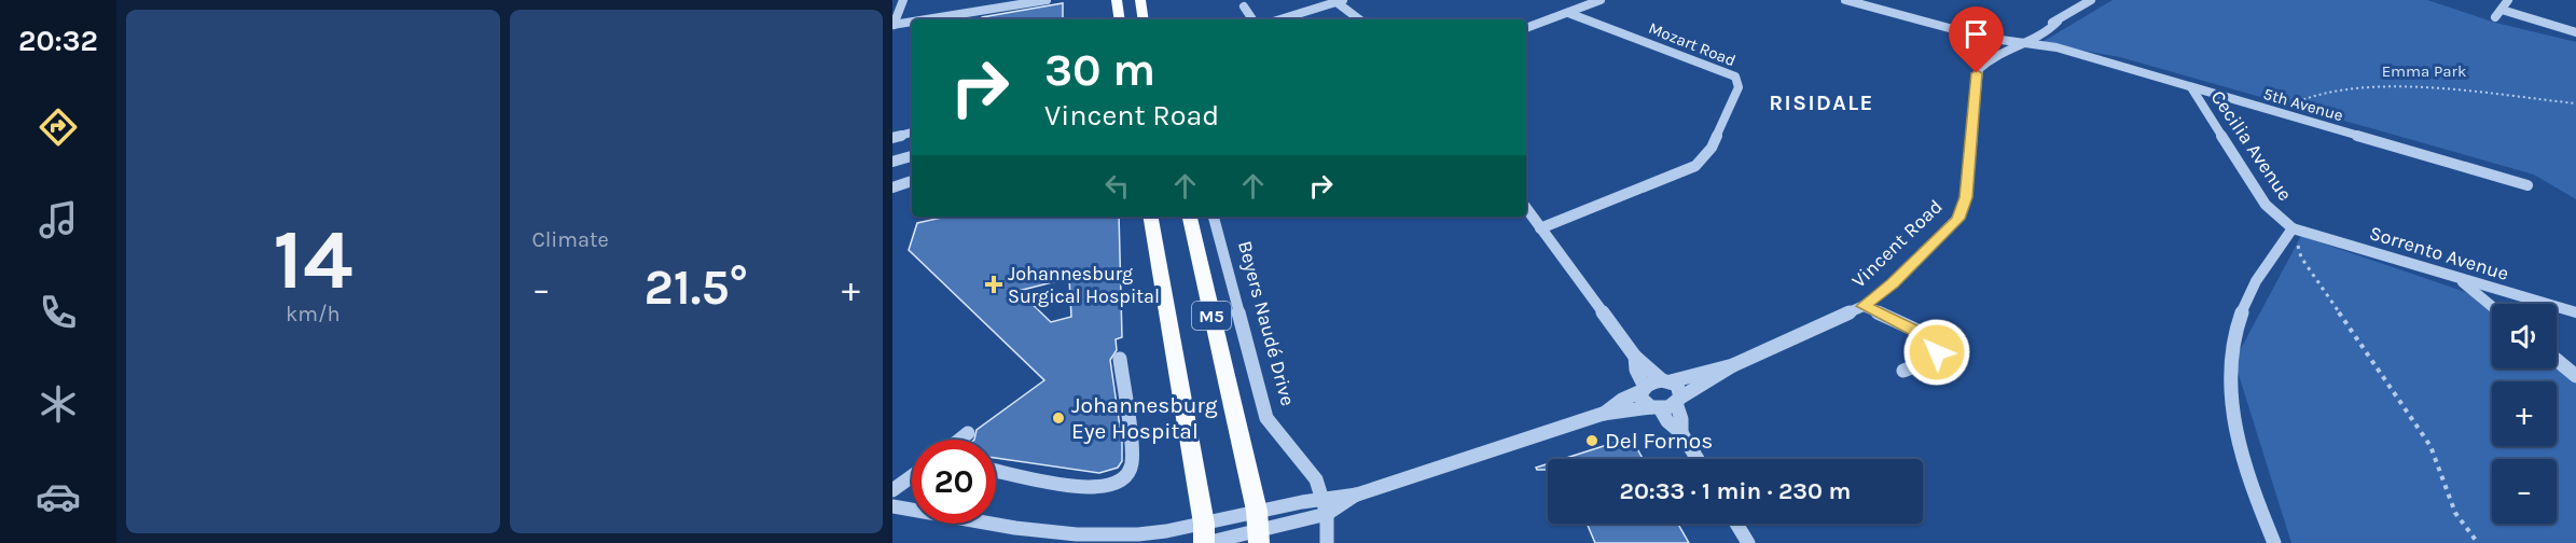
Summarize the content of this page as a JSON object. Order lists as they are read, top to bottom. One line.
{"streets":{"main road":["M5"],"street":["Mozart Road","5th Avenue","Cecilia Avenue","Vincent Road","Sorrento Avenue","Beyers Naudé Drive"]},"crossings":[["5th Avenue","Cecilia Avenue"],["5th Avenue","Vincent Road"],["Cecilia Avenue","Sorrento Avenue"]],"districts":["RISIDALE"],"parks":["Emma Park"],"places":{"health":["Johannesburg Surgical Hospital"],"other":["Johannesburg Eye Hospital","Del Fornos"]},"page":{"tabs":"20:32","tile":[["14","km/h"],"Climate"],"turn":["30 m","Vincent Road"],"heat":["−","21.5°","+"],"map_buttons":["+","−"],"limit":"20","trip":"20:33 · 1 min · 230 m"}}
